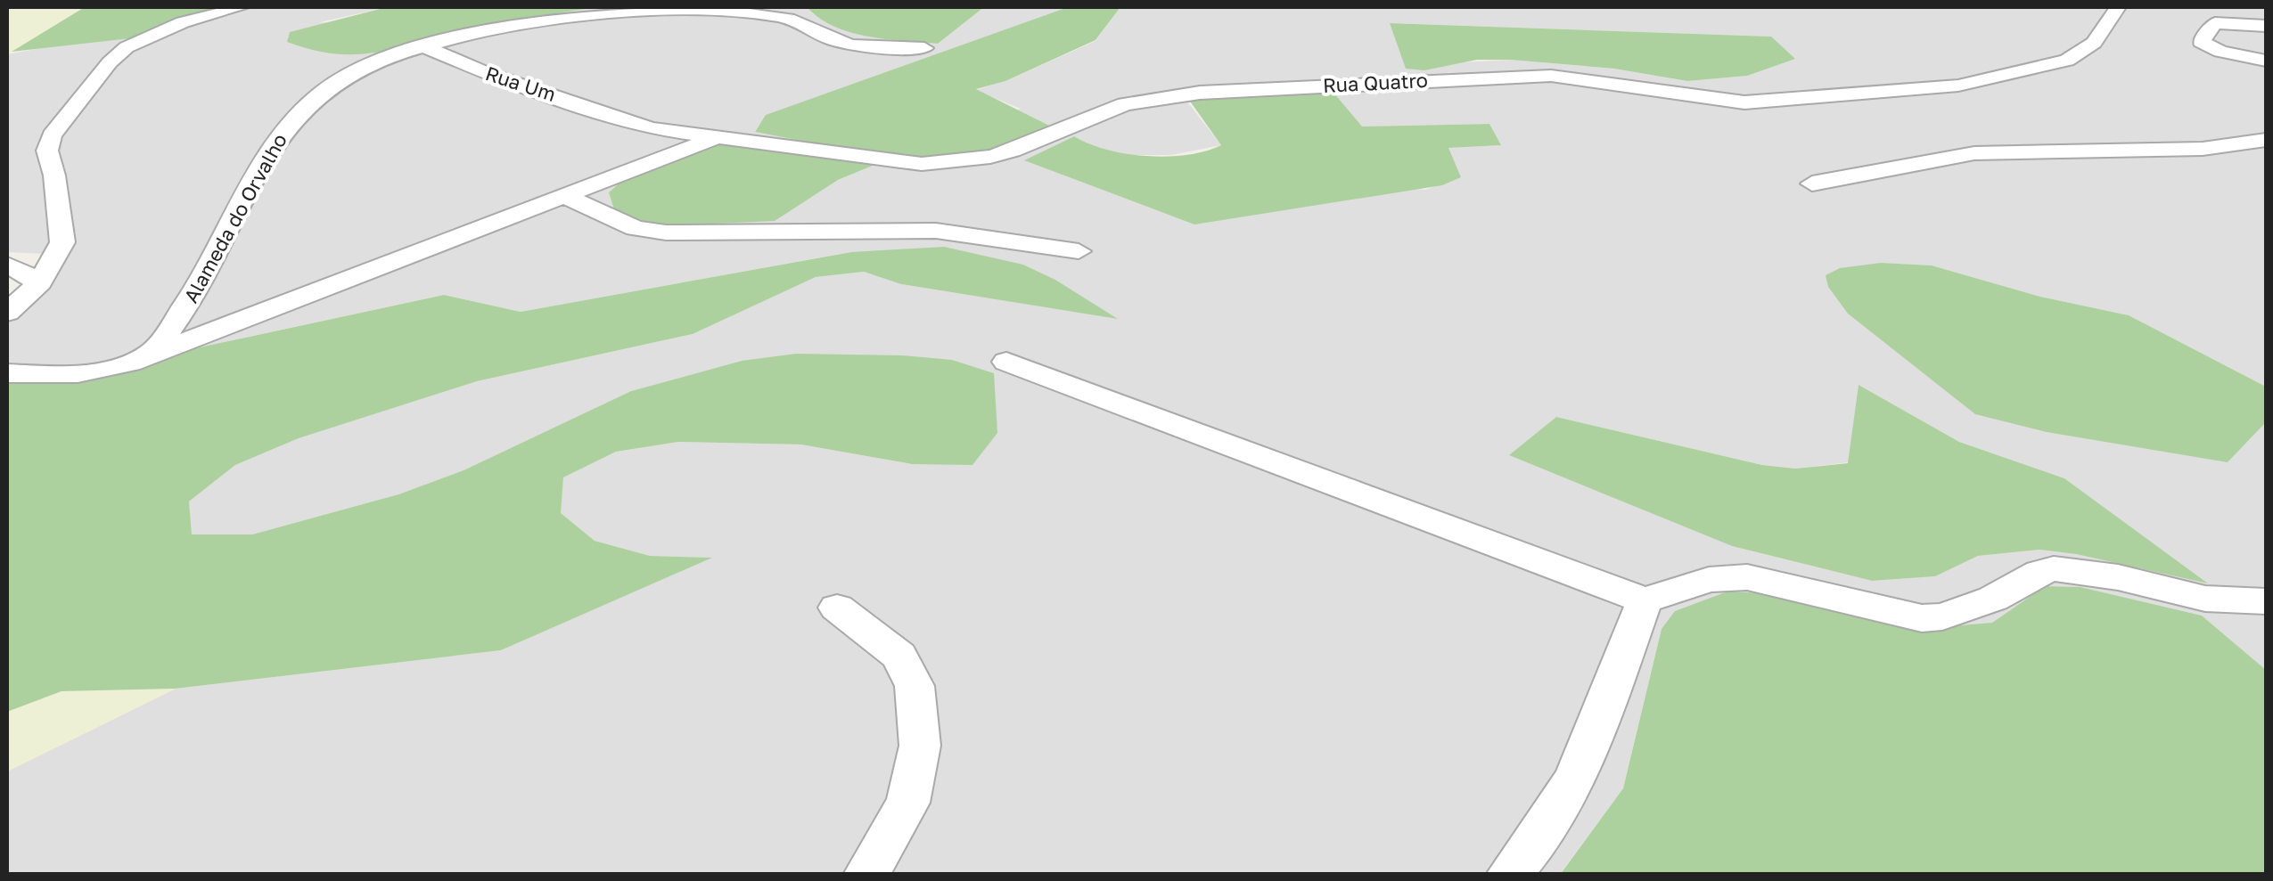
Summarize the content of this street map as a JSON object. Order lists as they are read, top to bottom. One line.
{"streets":{"street":["Rua Quatro","Rua Um","Alameda do Orvalho"]},"crossings":[["Rua Quatro","Rua Um"],["Rua Um","Alameda do Orvalho"]]}
